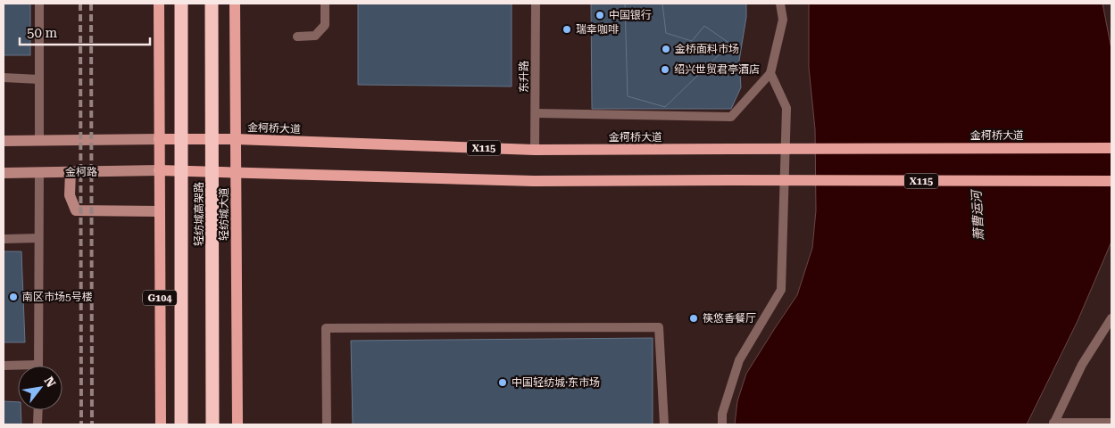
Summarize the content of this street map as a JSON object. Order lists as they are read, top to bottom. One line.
{"streets":{"highway":["轻纺城高架路"],"main road":["金柯桥大道","X115","金柯路","轻纺城大道","G104"],"lane":["东升路"]},"crossings":[["东升路","金柯桥大道"],["金柯桥大道","轻纺城大道"],["金柯桥大道","G104"],["X115","金柯路"],["X115","轻纺城大道"],["X115","G104"],["金柯路","G104"]],"water":["萧曹运河"],"places":["中国银行","瑞幸咖啡","金桥面料市场","绍兴世贸君亭酒店","南区市场5号楼","筷悠香餐厅","中国轻纺城·东市场"],"scale_bar":"50 m","north":"top right"}
